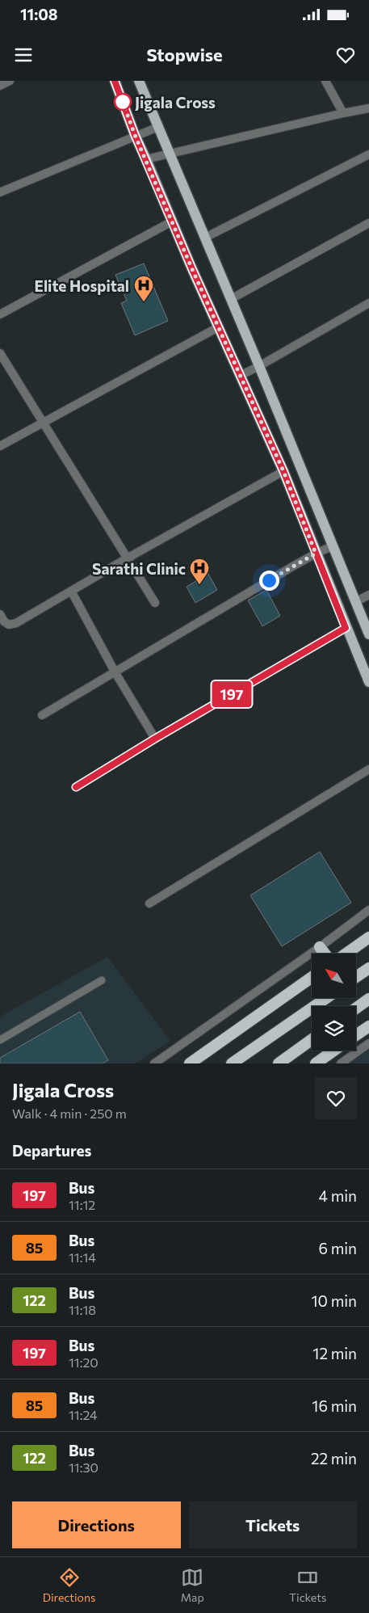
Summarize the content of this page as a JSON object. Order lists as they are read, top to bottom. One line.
{"places":{"other":["Jigala Cross"],"hospital":["Elite Hospital","Sarathi Clinic"]},"lines":["bus line 197"],"north":"top left","page":{"status":"11:08","header":"Stopwise","on_map":"197","heading":[["Jigala Cross","Walk · 4 min · 250 m"],"Departures"],"list":[{"mark":"197","name":"Bus","note":"11:12","value":"4 min"},{"mark":"85","name":"Bus","note":"11:14","value":"6 min"},{"mark":"122","name":"Bus","note":"11:18","value":"10 min"},{"mark":"197","name":"Bus","note":"11:20","value":"12 min"},{"mark":"85","name":"Bus","note":"11:24","value":"16 min"},{"mark":"122","name":"Bus","note":"11:30","value":"22 min"}],"buttons":["Directions","Tickets"],"tabs":["Directions","Map","Tickets"]}}
